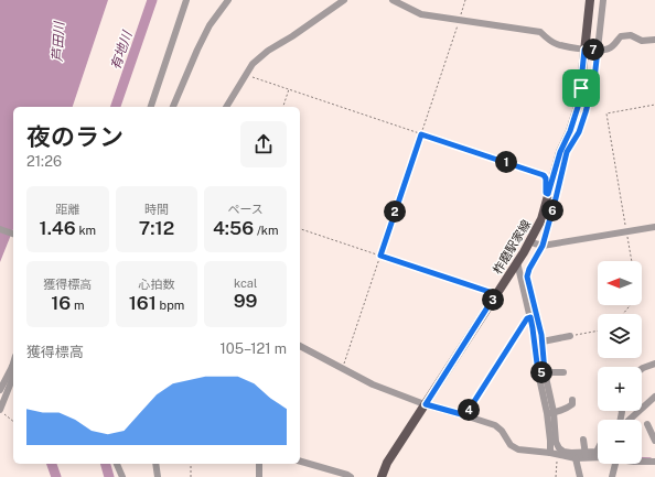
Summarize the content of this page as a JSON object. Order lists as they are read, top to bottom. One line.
{"streets":{"main road":["柞磨駅家線"]},"water":["芦田川","有地川"],"north":"left","page":{"pins":["7","1","6","2","3","5","4"],"heading":["夜のラン","21:26"],"stats":[["距離","1.46 km"],["時間","7:12"],["ペース","4:56 /km"],["獲得標高","16 m"],["心拍数","161 bpm"],["kcal","99"]],"map_buttons":["+","−"],"chart":["獲得標高","105–121 m"]}}
